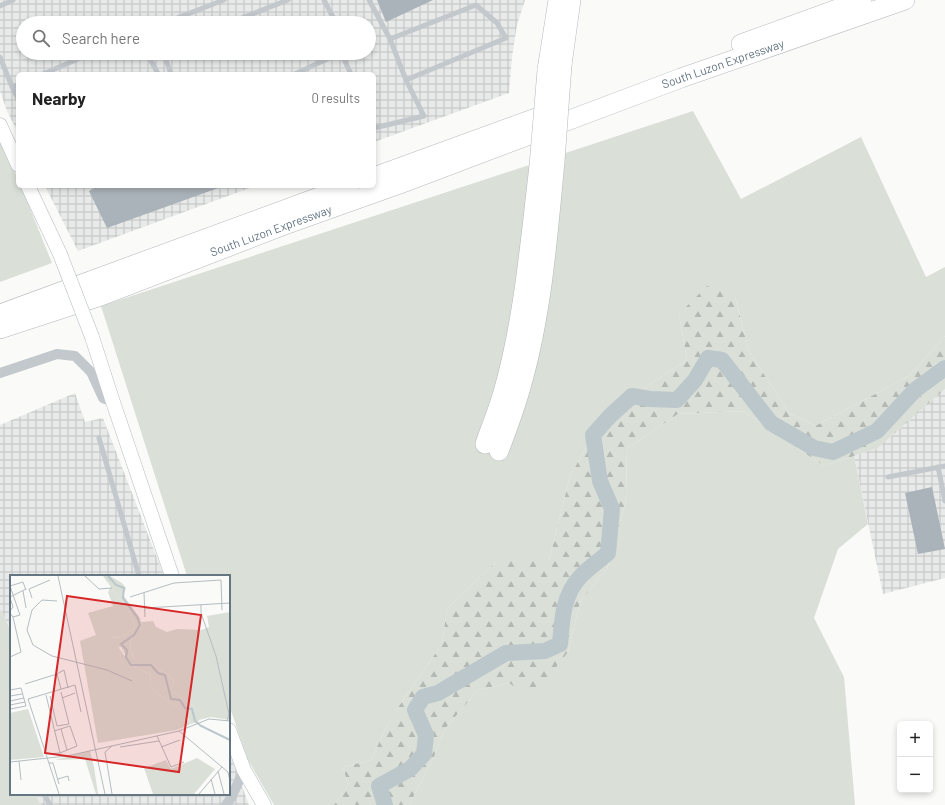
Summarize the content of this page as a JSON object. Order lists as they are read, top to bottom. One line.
{"streets":{"highway":["South Luzon Expressway"]},"page":{"search":"Search here","heading":["Nearby","0 results"],"map_buttons":["+","−"]}}
